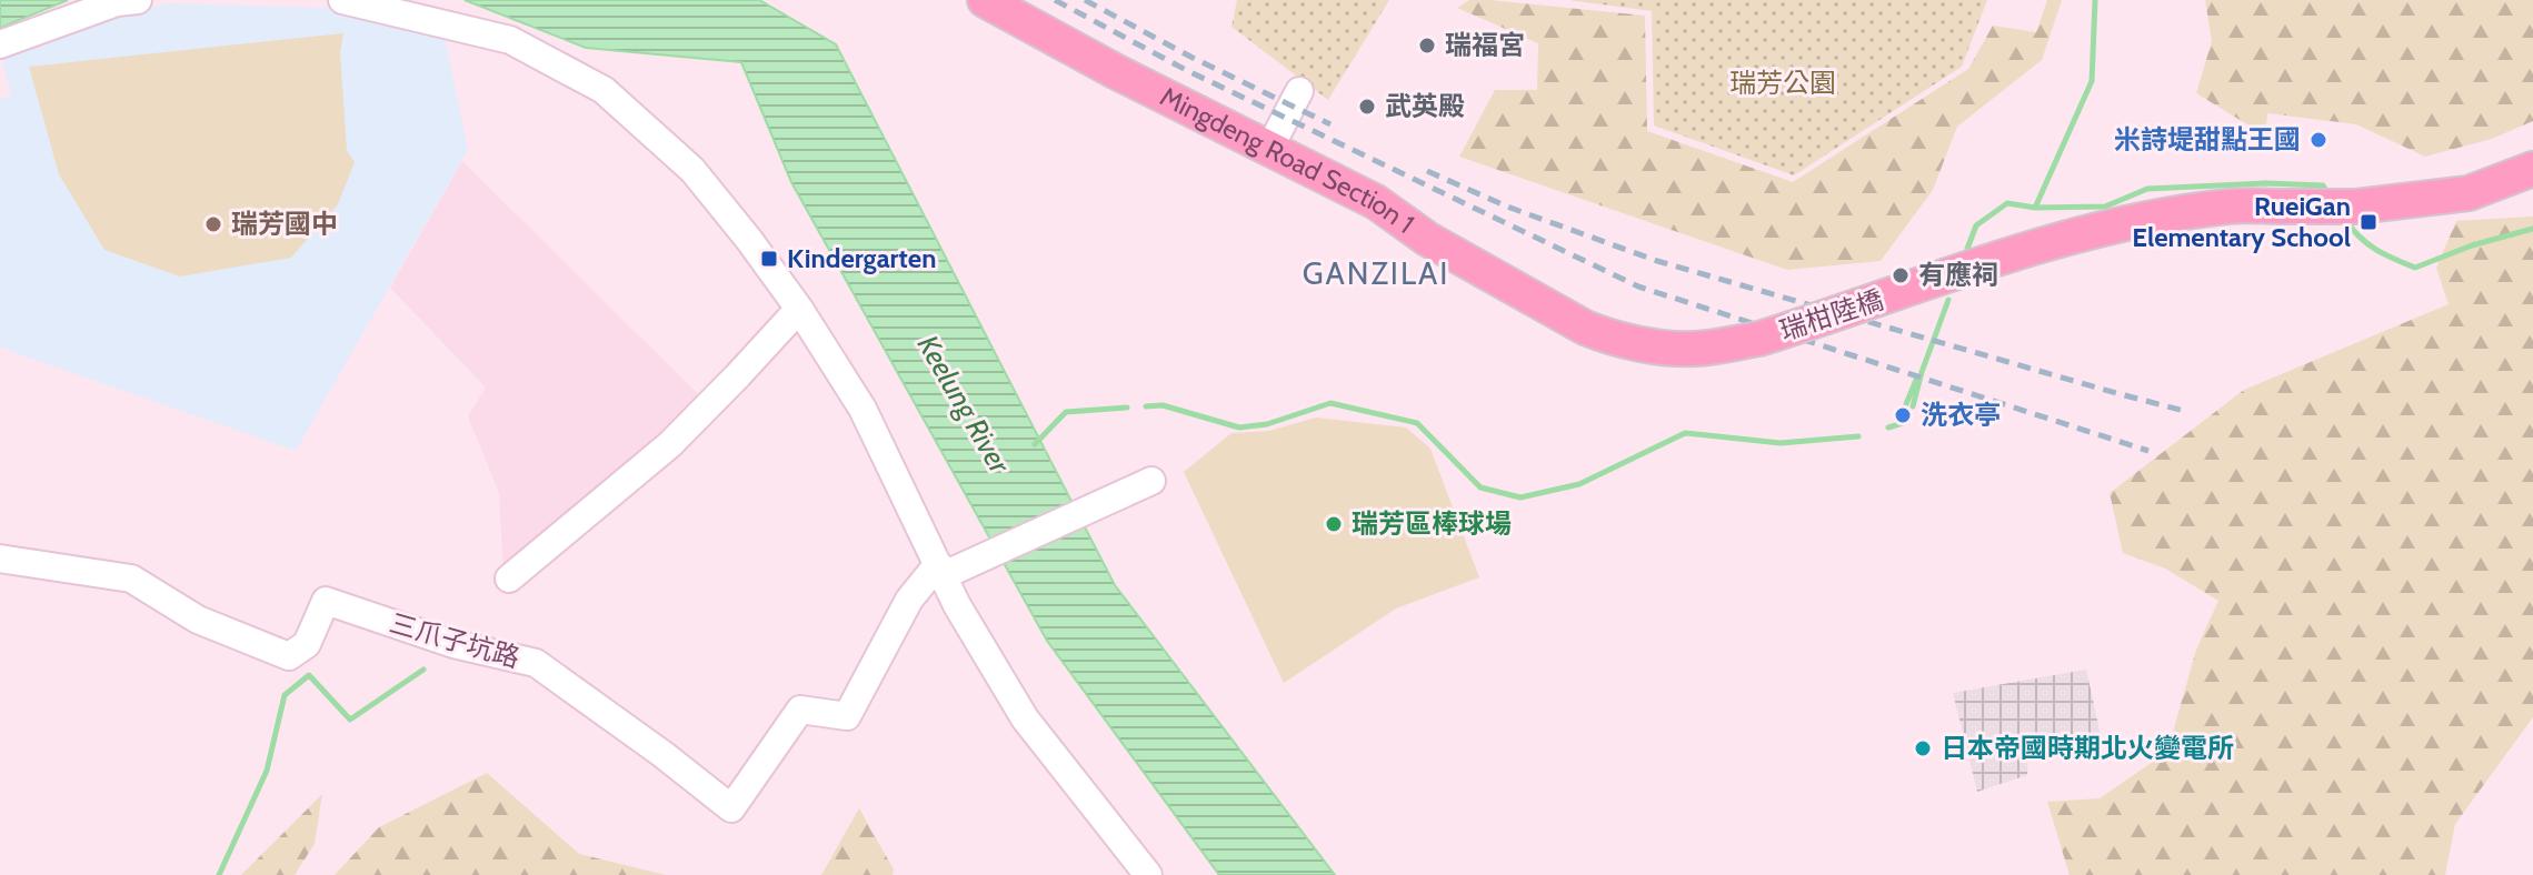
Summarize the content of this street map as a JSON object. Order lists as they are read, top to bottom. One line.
{"streets":{"main road":["Mingdeng Road Section 1","瑞柑陸橋"],"street":["三爪子坑路"]},"crossings":[["Mingdeng Road Section 1","瑞柑陸橋"]],"districts":["GANZILAI"],"water":["Keelung River"],"parks":["瑞芳公園"],"places":{"other":["瑞福宮","武英殿","米詩堤甜點王國","瑞芳國中","有應祠","洗衣亭","瑞芳區棒球場","日本帝國時期北火變電所"],"transit":["RueiGan Elementary School","Kindergarten"]}}
